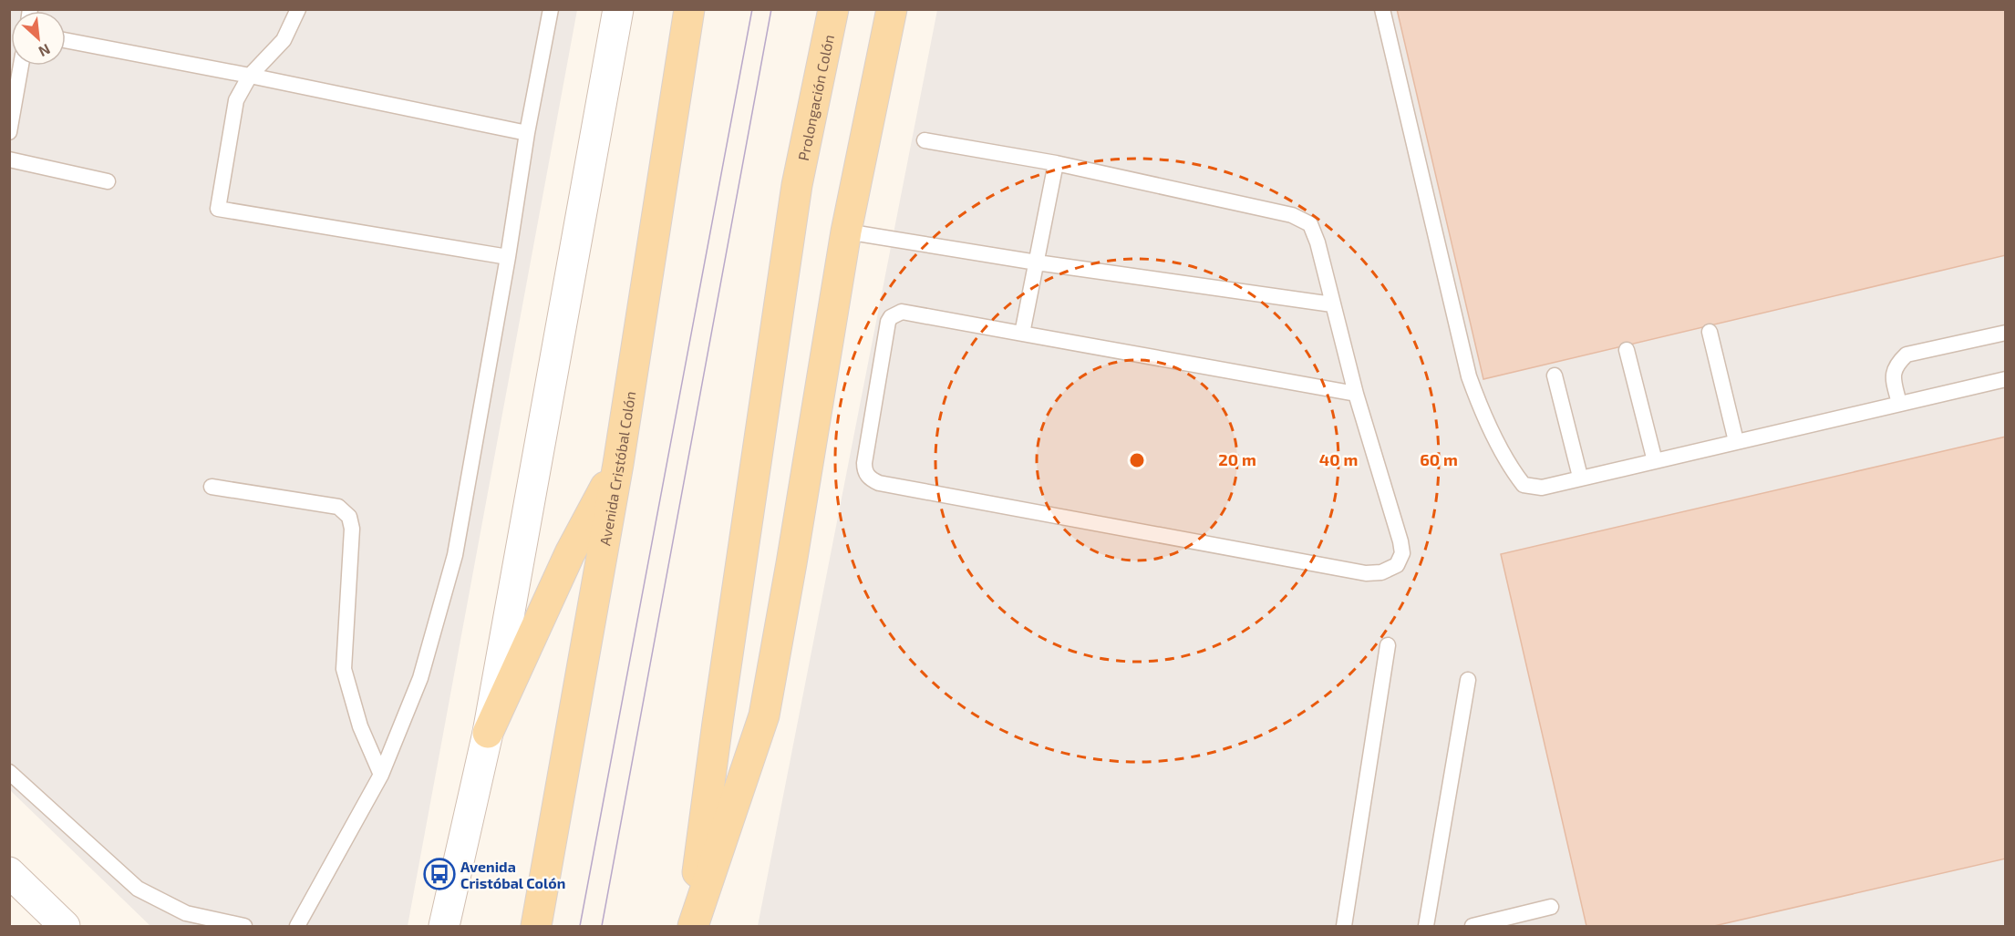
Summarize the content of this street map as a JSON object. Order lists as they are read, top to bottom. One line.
{"streets":{"main road":["Prolongación Colón","Avenida Cristóbal Colón"]},"places":{"bus stop":["Avenida Cristóbal Colón"]},"north":"bottom right","rings":["20 m","40 m","60 m"]}
